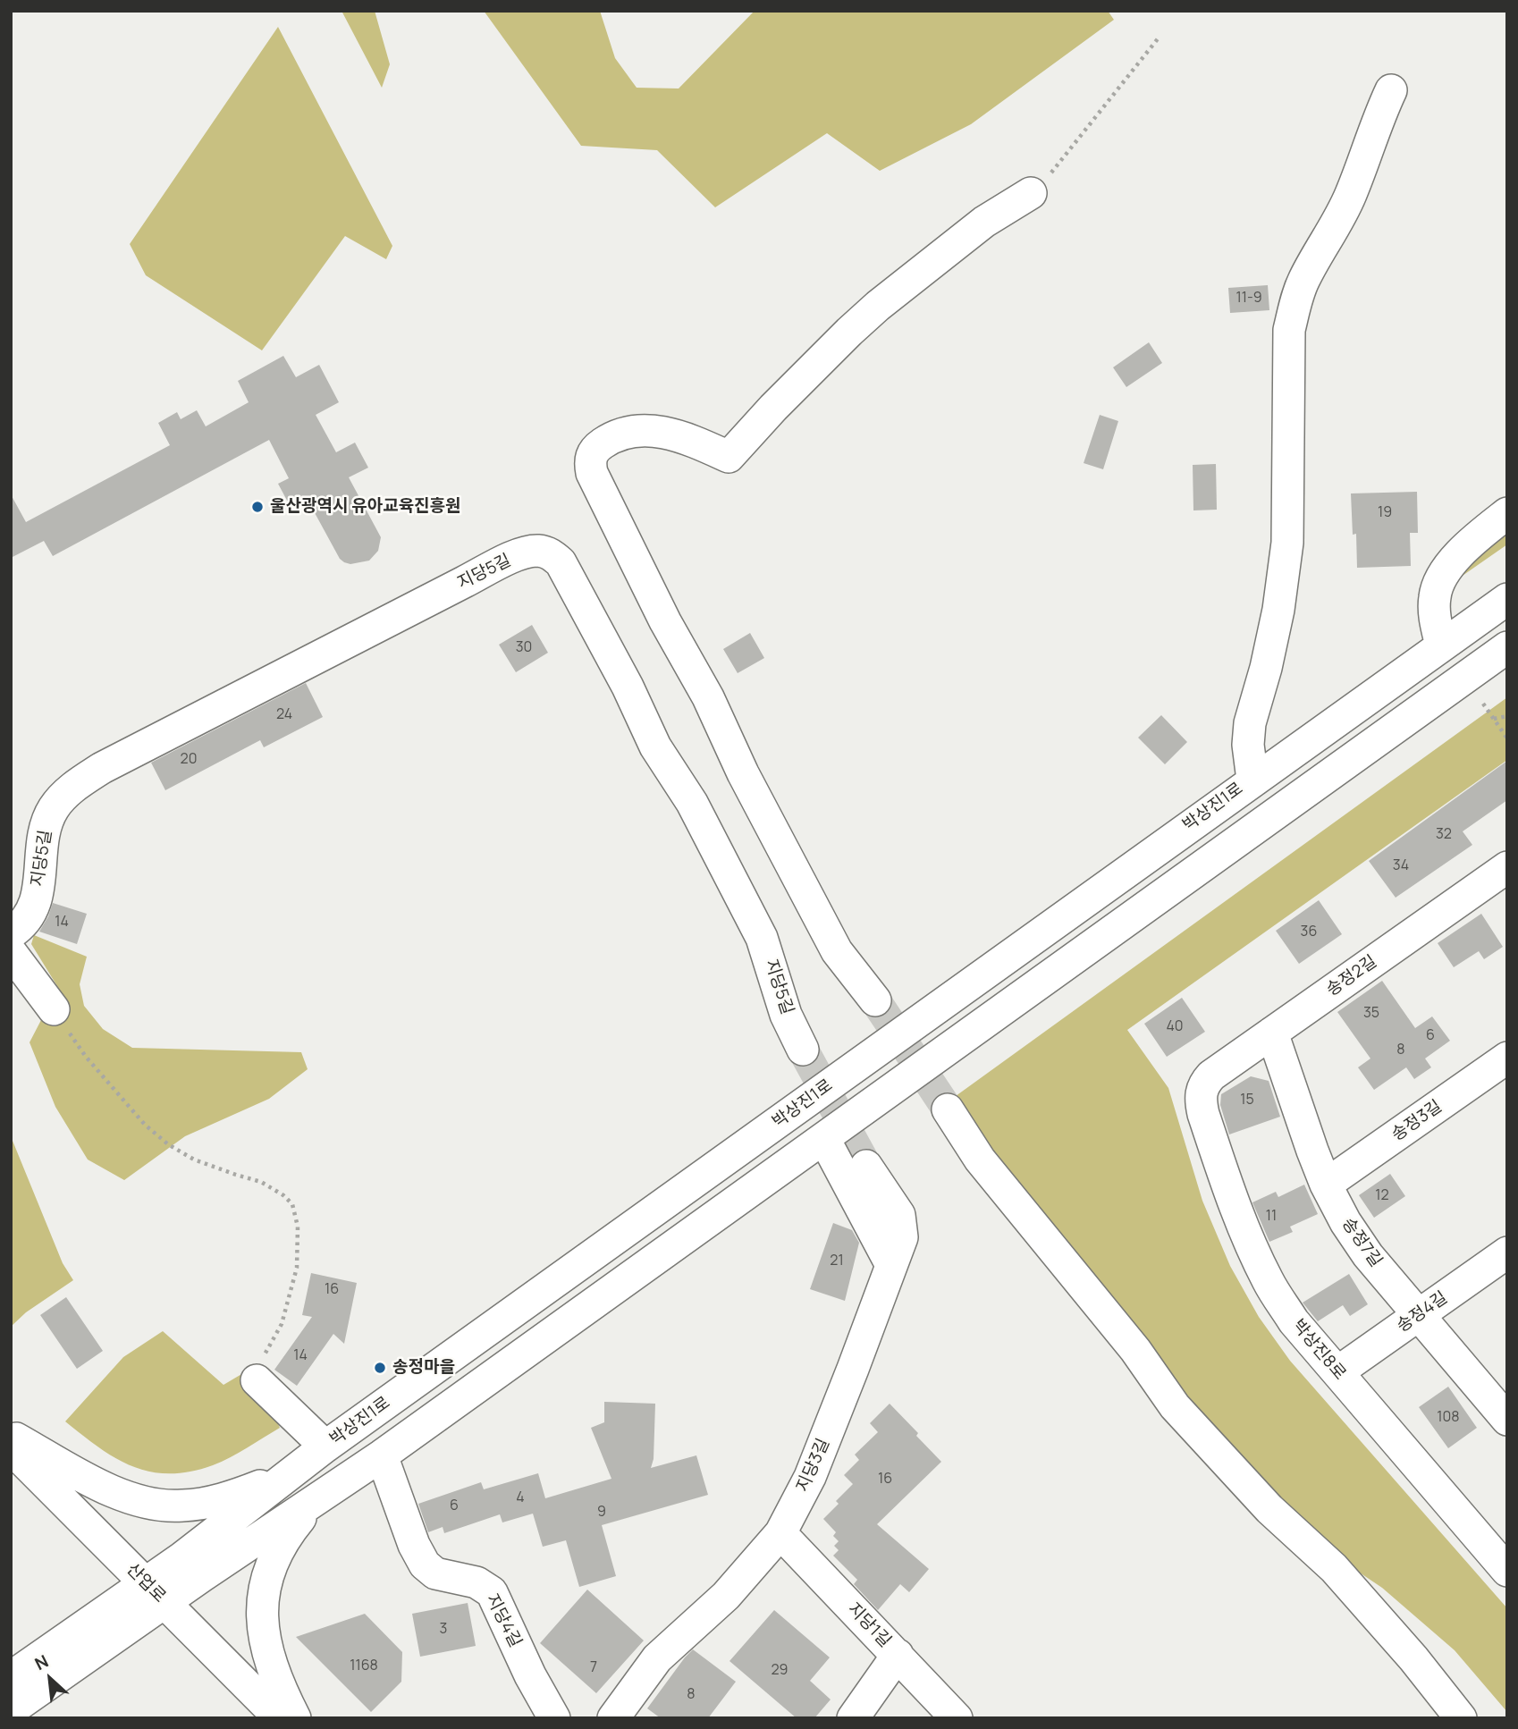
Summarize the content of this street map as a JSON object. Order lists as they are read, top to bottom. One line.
{"streets":{"street":["지당5길","박상진1로","송정2길","송정3길","송정7길","송정4길","박상진8로","지당3길","산업로","지당4길","지당1길"]},"crossings":[["박상진1로","산업로"],["박상진1로","지당4길"],["송정2길","송정7길"],["송정2길","박상진8로"],["송정3길","송정7길"],["송정7길","송정4길"],["송정4길","박상진8로"],["지당3길","지당1길"]],"places":["울산광역시 유아교육진흥원","송정마을"],"house_numbers":["11-9","19","30","24","20","32","34","14","36","35","40","6","8","15","12","11","21","16","14","108","16","4","6","9","3","1168","7","29","8"],"north":"top left"}
